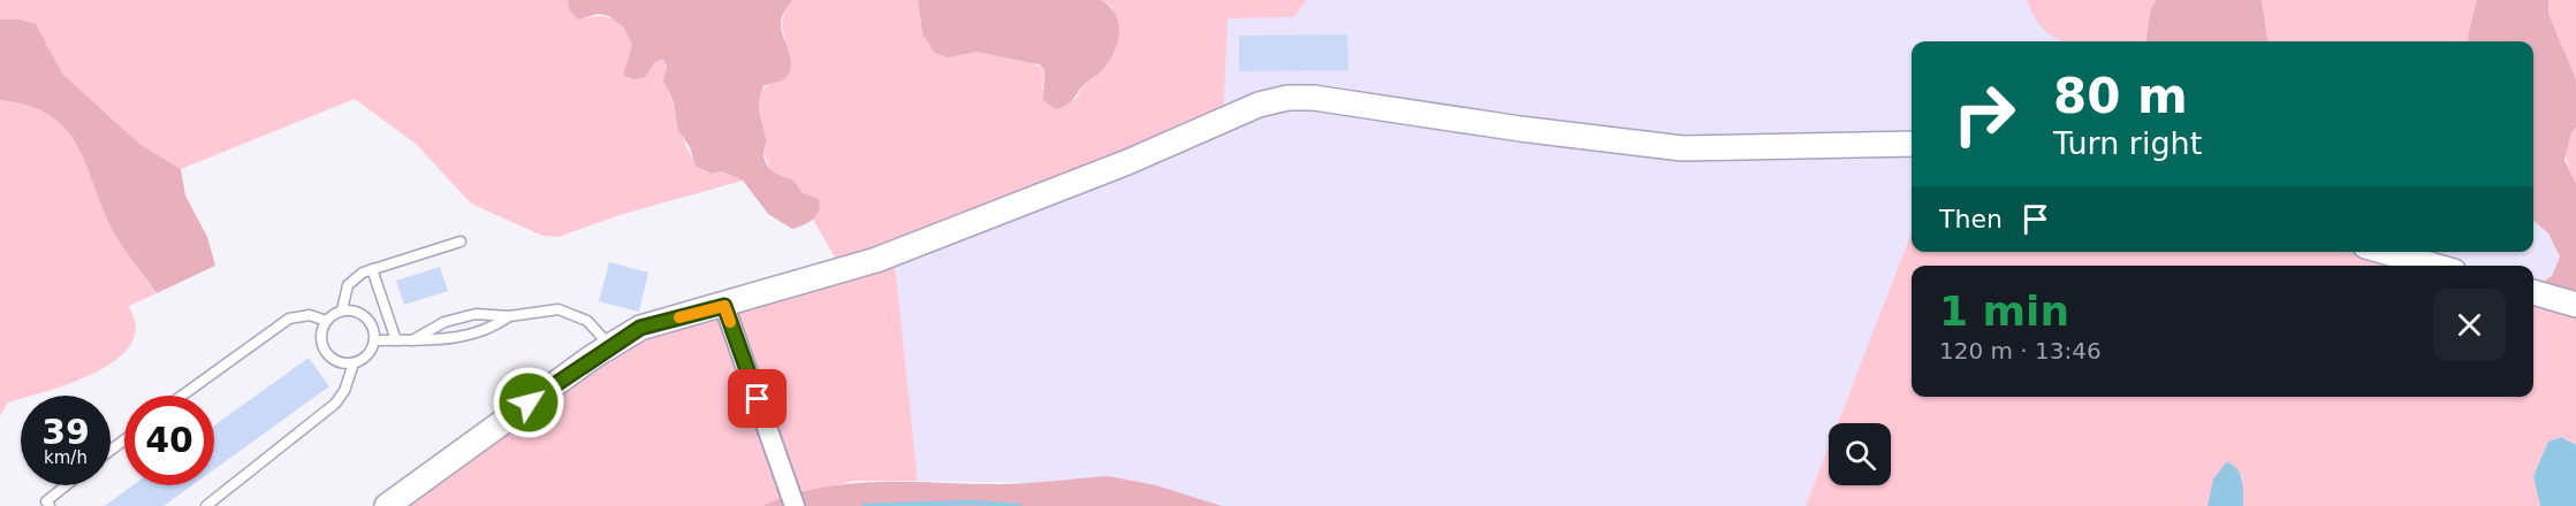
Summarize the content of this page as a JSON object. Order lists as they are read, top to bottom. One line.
{"page":{"turn":["80 m","Turn right"],"then":"Then","heading":["1 min","120 m · 13:46"],"speed":"39 km/h","limit":"40"}}
